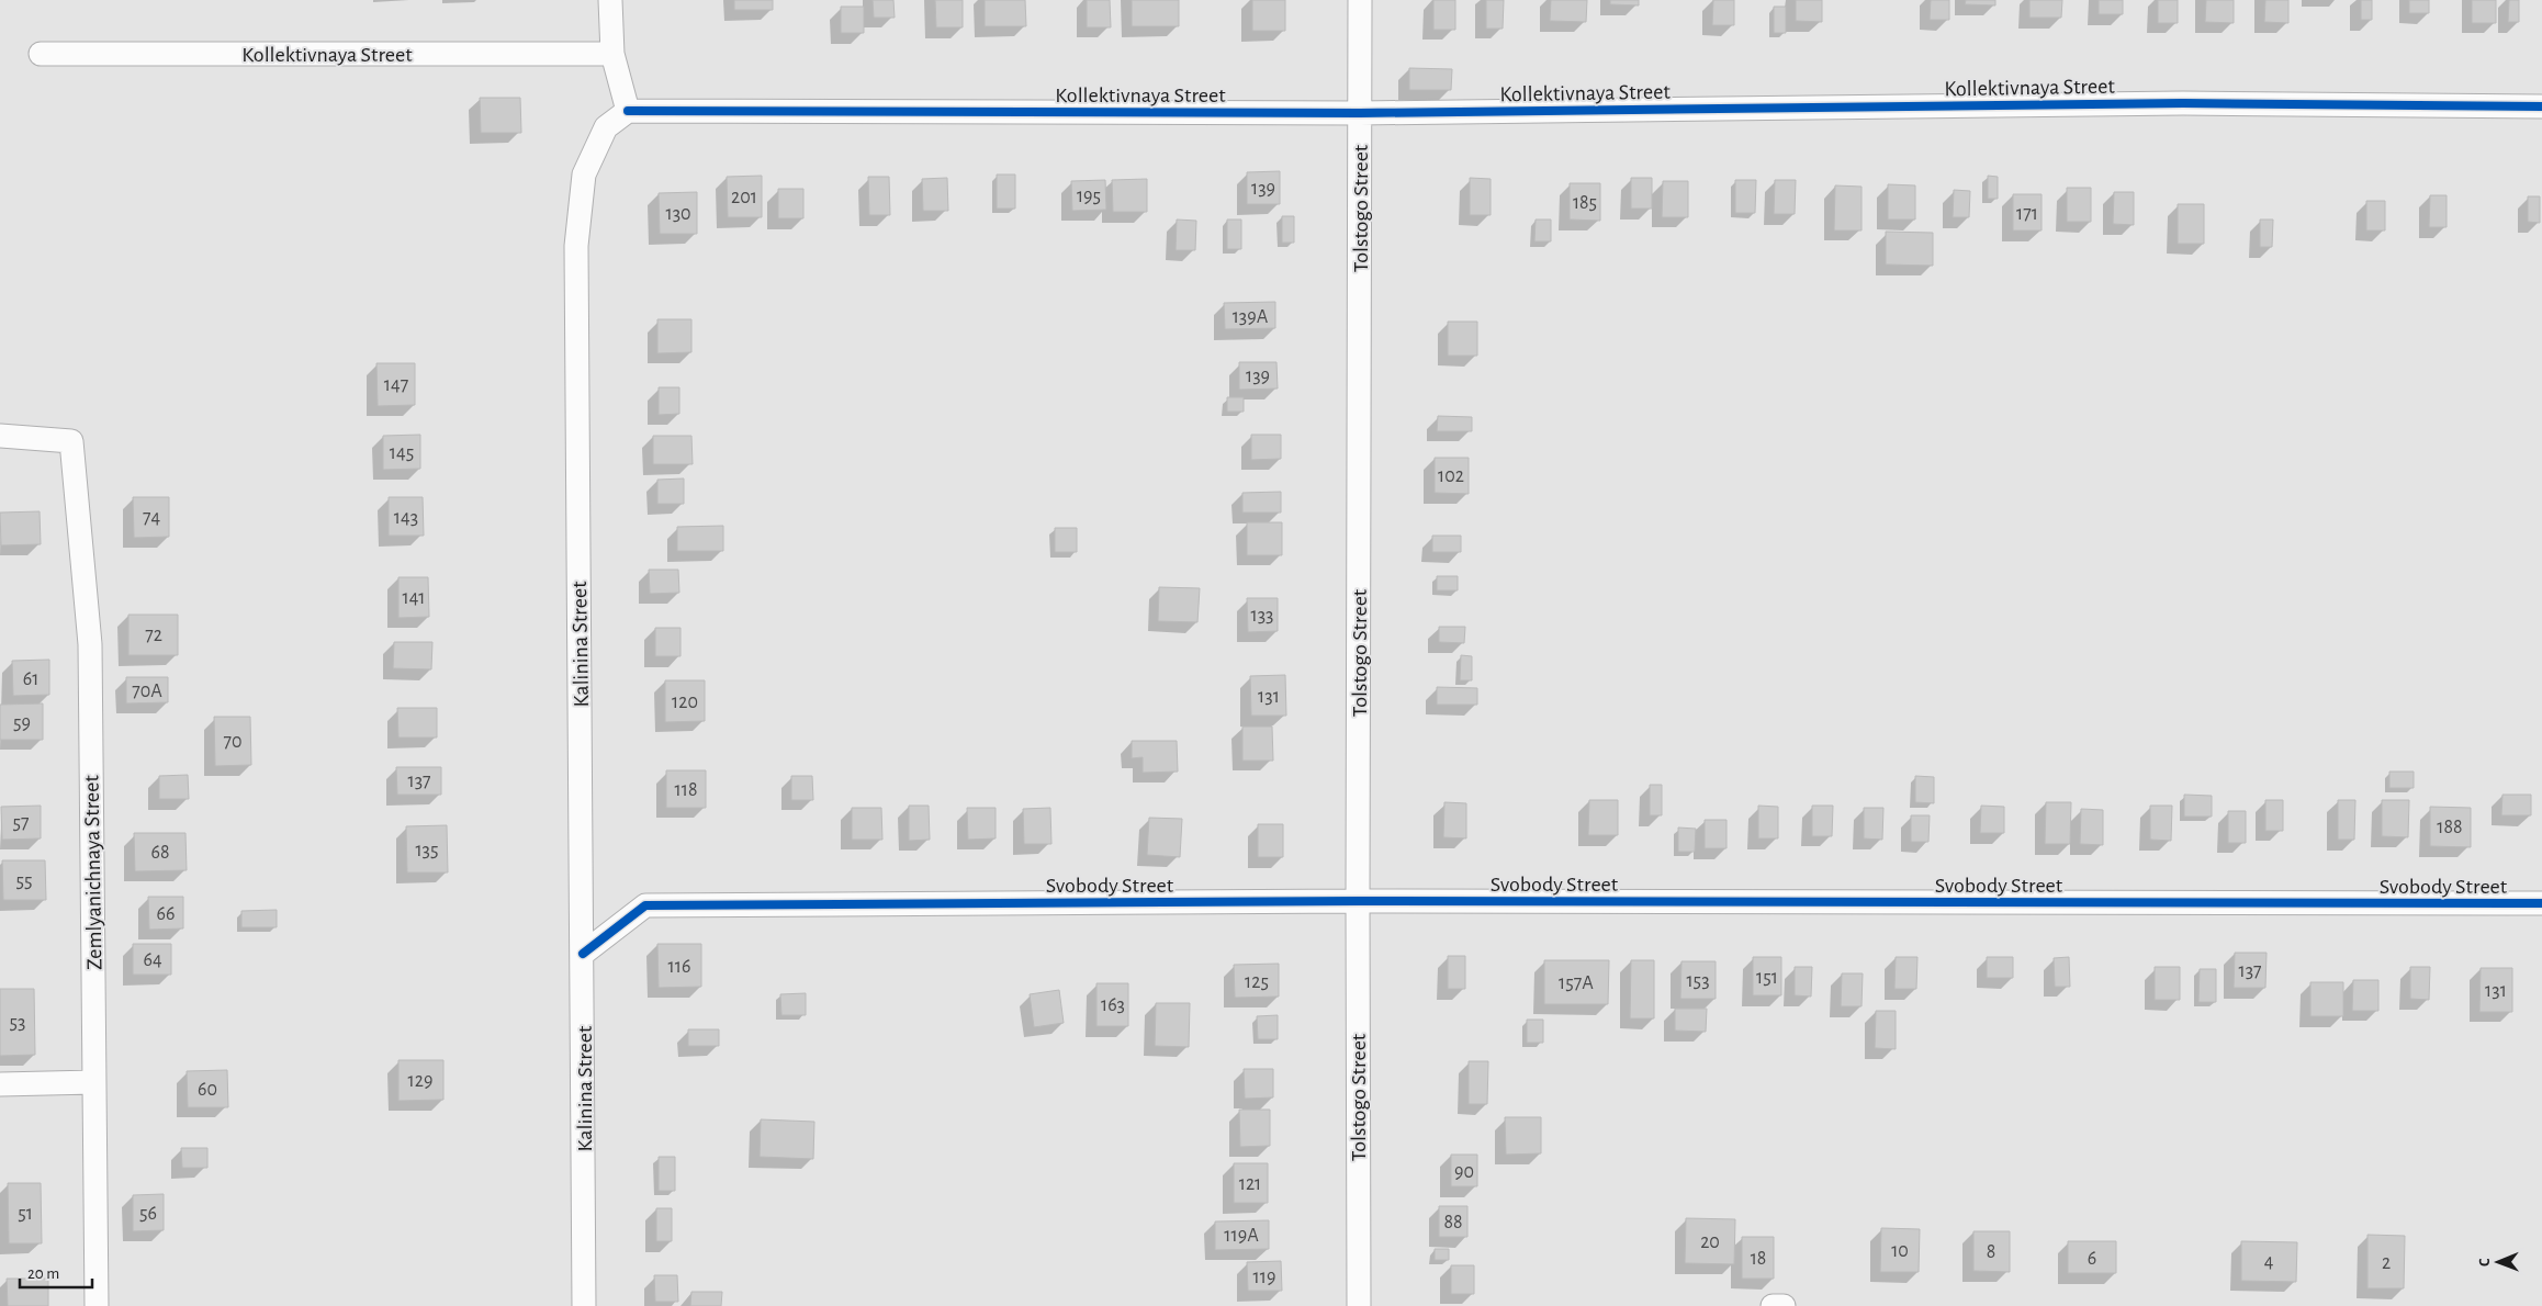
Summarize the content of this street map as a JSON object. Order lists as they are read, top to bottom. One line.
{"streets":{"street":["Kollektivnaya Street","Tolstogo Street","Kalinina Street","Zemlyanichnaya Street","Svobody Street"]},"crossings":[["Kollektivnaya Street","Tolstogo Street"],["Kollektivnaya Street","Kalinina Street"],["Tolstogo Street","Svobody Street"],["Kalinina Street","Svobody Street"]],"house_numbers":["139","195","201","185","130","171","139А","139","147","145","102","74","143","141","133","72","61","70А","131","120","59","70","137","118","57","188","135","68","55","66","64","116","137","151","153","125","157А","131","163","53","129","60","90","121","51","56","88","119А","20","10","8","18","6","4","2","119"],"scale_bar":"20 m","north":"left"}
